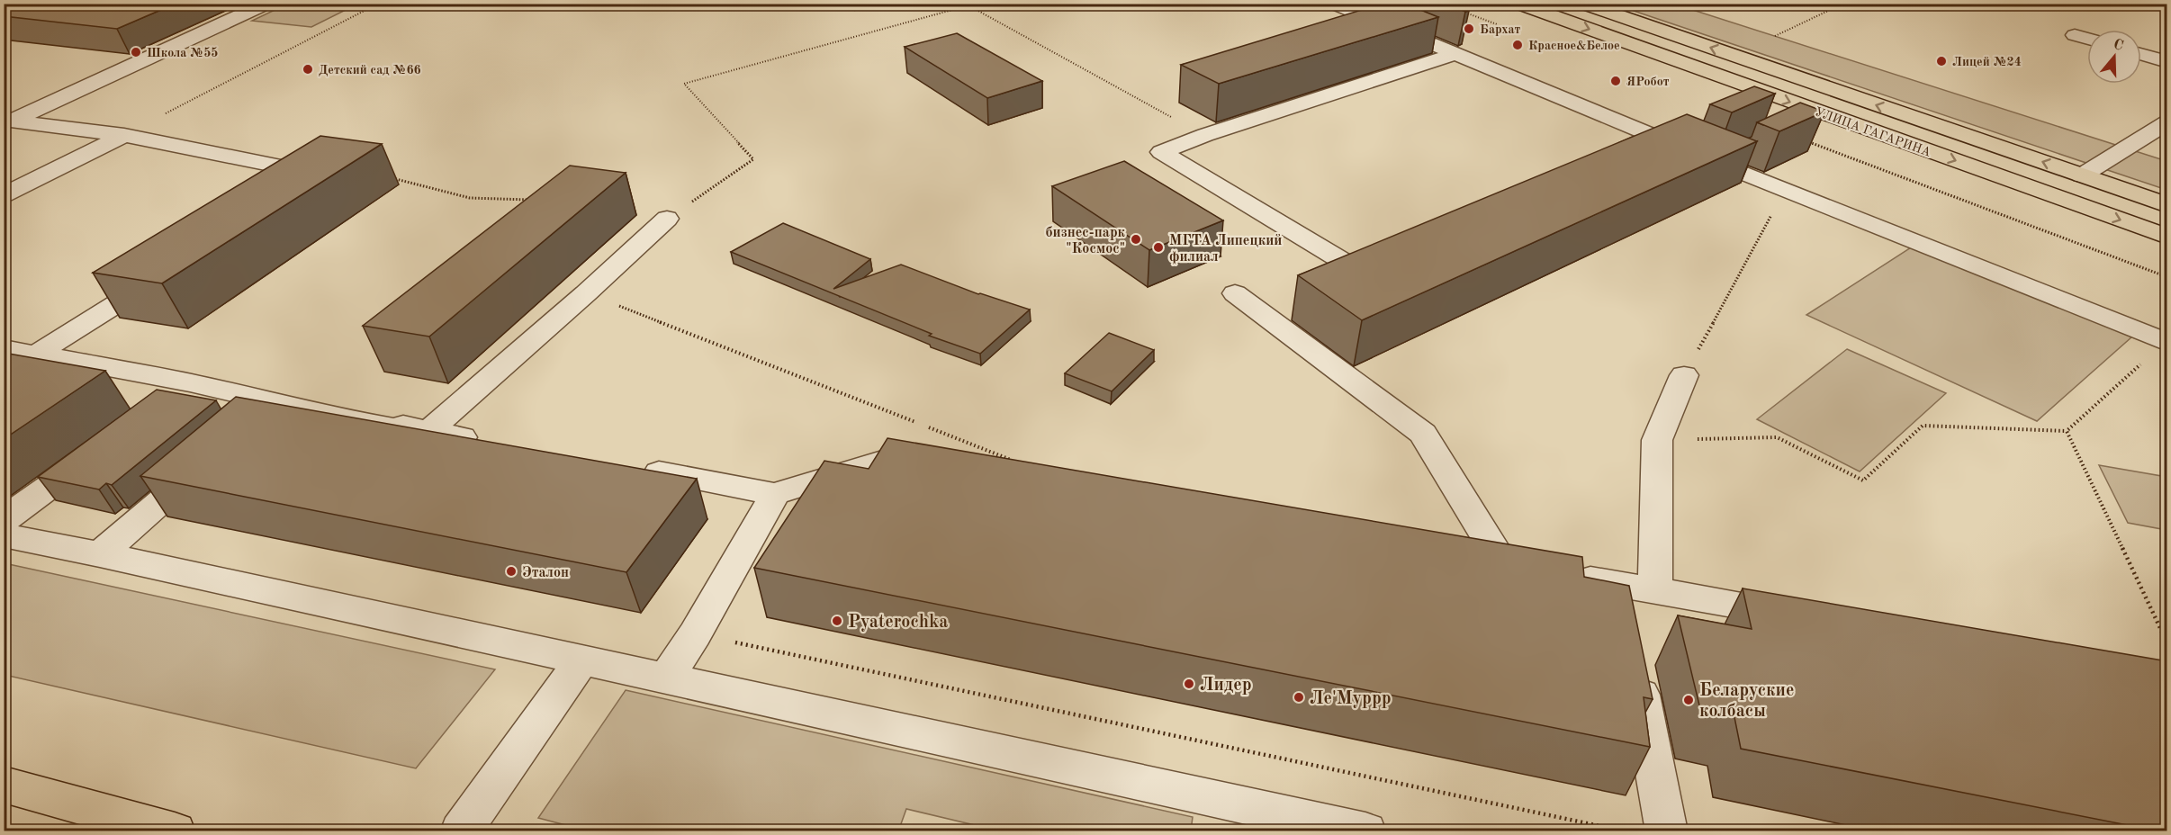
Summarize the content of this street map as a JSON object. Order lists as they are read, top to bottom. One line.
{"streets":{"main road":["УЛИЦА ГАГАРИНА"]},"places":["Бархат","Красное&Белое","Школа №55","Лицей №24","Детский сад №66","ЯРобот","бизнес-парк \"Космос\"","МГТА Липецкий филиал","Эталон","Pyaterochka","Лидер","Ле'Муррр","Беларуские колбасы"],"north":"top"}
